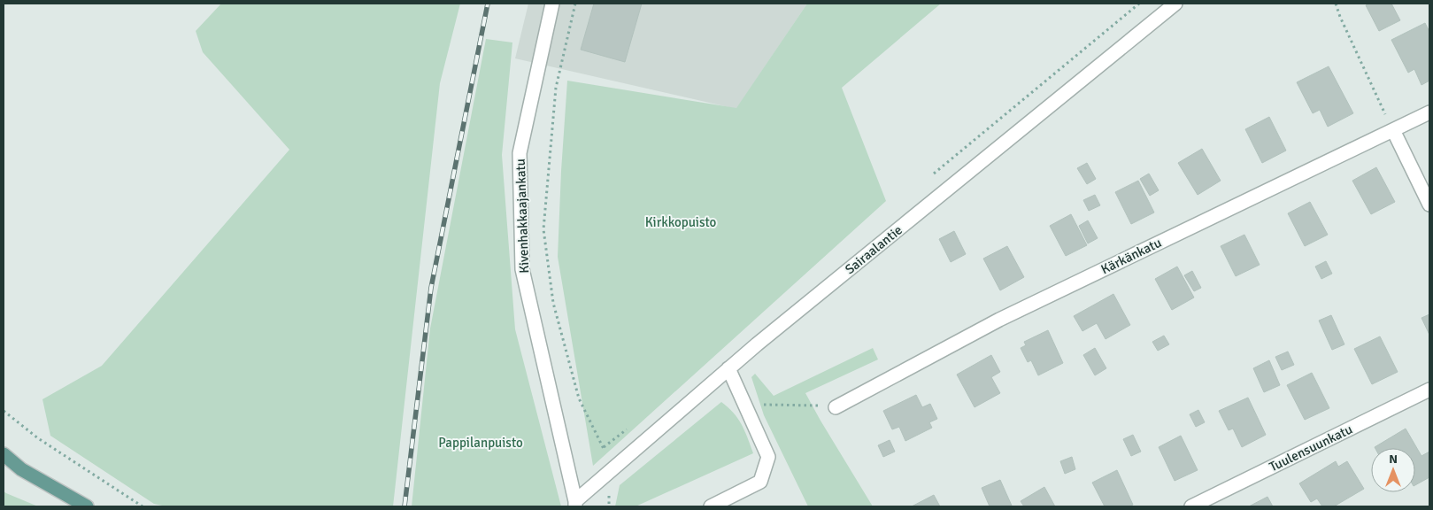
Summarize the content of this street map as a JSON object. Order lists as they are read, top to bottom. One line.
{"streets":{"street":["Kivenhakkaajankatu","Sairaalantie","Kärkänkatu","Tuulensuunkatu"]},"crossings":[["Kivenhakkaajankatu","Sairaalantie"]],"parks":["Kirkkopuisto","Pappilanpuisto"],"north":"top"}
